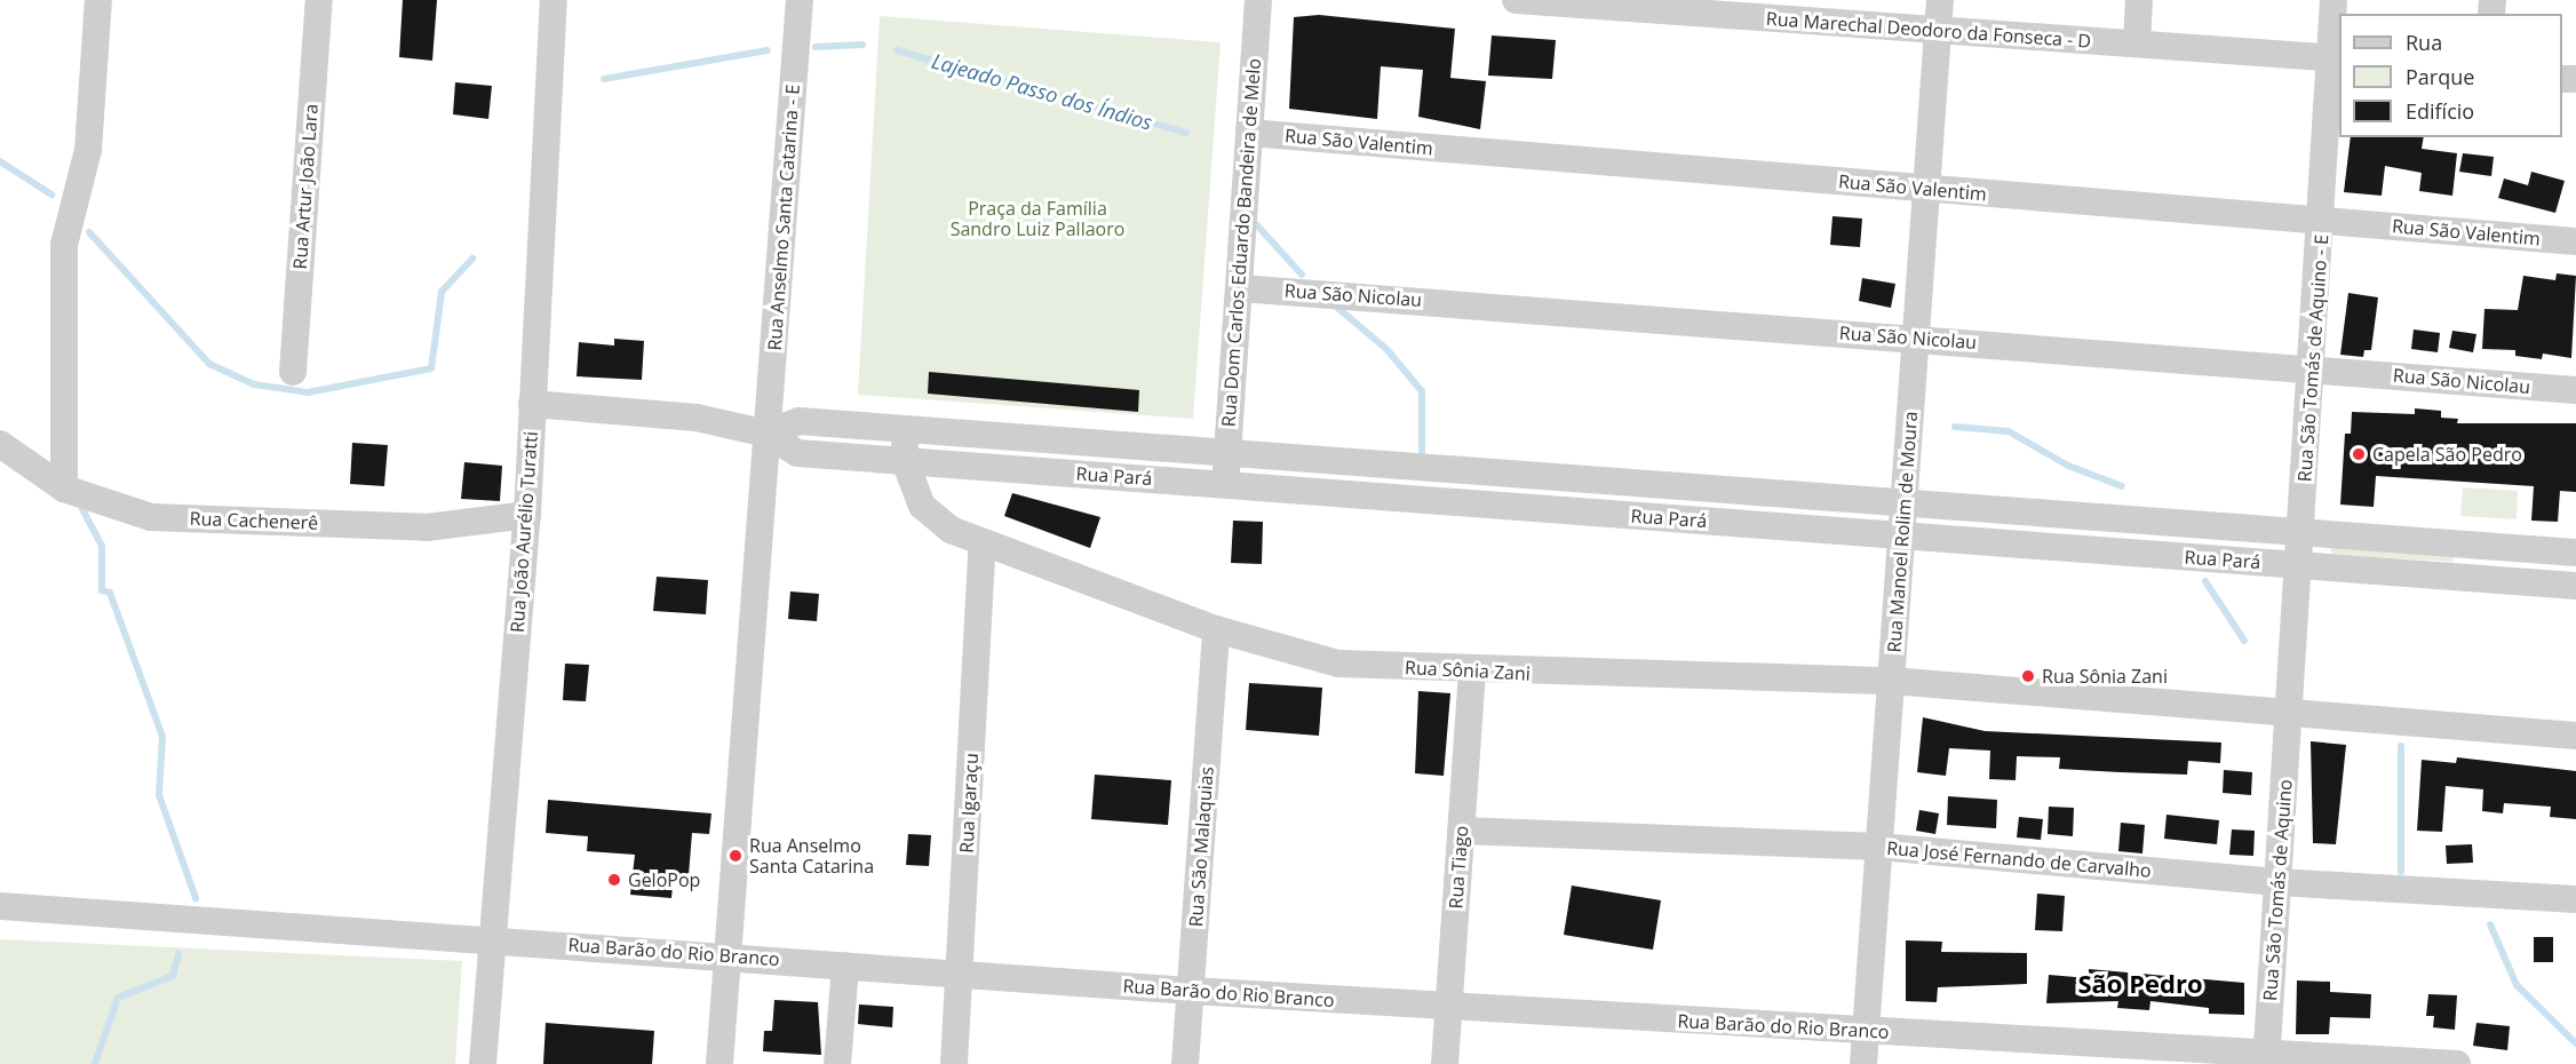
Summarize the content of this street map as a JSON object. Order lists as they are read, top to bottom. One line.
{"streets":{"street":["Rua Marechal Deodoro da Fonseca - D","Rua São Valentim","Rua Artur João Lara","Rua Anselmo Santa Catarina - E","Rua Dom Carlos Eduardo Bandeira de Melo","Rua São Nicolau","Rua São Tomás de Aquino - E","Rua Pará","Rua Cachenerê","Rua João Aurélio Turatti","Rua Manoel Rolim de Moura","Rua Sônia Zani","Rua Igaraçu","Rua São Malaquias","Rua José Fernando de Carvalho","Rua Tiago","Rua São Tomás de Aquino","Rua Barão do Rio Branco"]},"crossings":[["Rua Marechal Deodoro da Fonseca - D","Rua São Tomás de Aquino - E"],["Rua Marechal Deodoro da Fonseca - D","Rua Manoel Rolim de Moura"],["Rua São Valentim","Rua Dom Carlos Eduardo Bandeira de Melo"],["Rua São Valentim","Rua São Tomás de Aquino - E"],["Rua São Valentim","Rua Manoel Rolim de Moura"],["Rua Anselmo Santa Catarina - E","Rua Pará"],["Rua Dom Carlos Eduardo Bandeira de Melo","Rua São Nicolau"],["Rua Dom Carlos Eduardo Bandeira de Melo","Rua Pará"],["Rua São Nicolau","Rua São Tomás de Aquino - E"],["Rua São Nicolau","Rua Manoel Rolim de Moura"],["Rua São Tomás de Aquino - E","Rua Pará"],["Rua São Tomás de Aquino - E","Rua Sônia Zani"],["Rua São Tomás de Aquino - E","Rua São Tomás de Aquino"],["Rua Pará","Rua João Aurélio Turatti"],["Rua Pará","Rua Manoel Rolim de Moura"],["Rua Pará","Rua Sônia Zani"],["Rua Cachenerê","Rua João Aurélio Turatti"],["Rua João Aurélio Turatti","Rua Barão do Rio Branco"],["Rua Manoel Rolim de Moura","Rua Sônia Zani"],["Rua Manoel Rolim de Moura","Rua José Fernando de Carvalho"],["Rua Manoel Rolim de Moura","Rua Barão do Rio Branco"],["Rua Sônia Zani","Rua Igaraçu"],["Rua Sônia Zani","Rua São Malaquias"],["Rua Sônia Zani","Rua Tiago"],["Rua Sônia Zani","Rua São Tomás de Aquino"],["Rua Igaraçu","Rua Barão do Rio Branco"],["Rua São Malaquias","Rua Barão do Rio Branco"],["Rua José Fernando de Carvalho","Rua Tiago"],["Rua José Fernando de Carvalho","Rua São Tomás de Aquino"],["Rua Tiago","Rua Barão do Rio Branco"],["Rua São Tomás de Aquino","Rua Barão do Rio Branco"]],"districts":["São Pedro"],"water":["Lajeado Passo dos Índios"],"parks":["Praça da Família Sandro Luiz Pallaoro"],"places":["Capela São Pedro","Rua Sônia Zani","Rua Anselmo Santa Catarina","GeloPop"],"legend":["Rua","Parque","Edifício"]}
